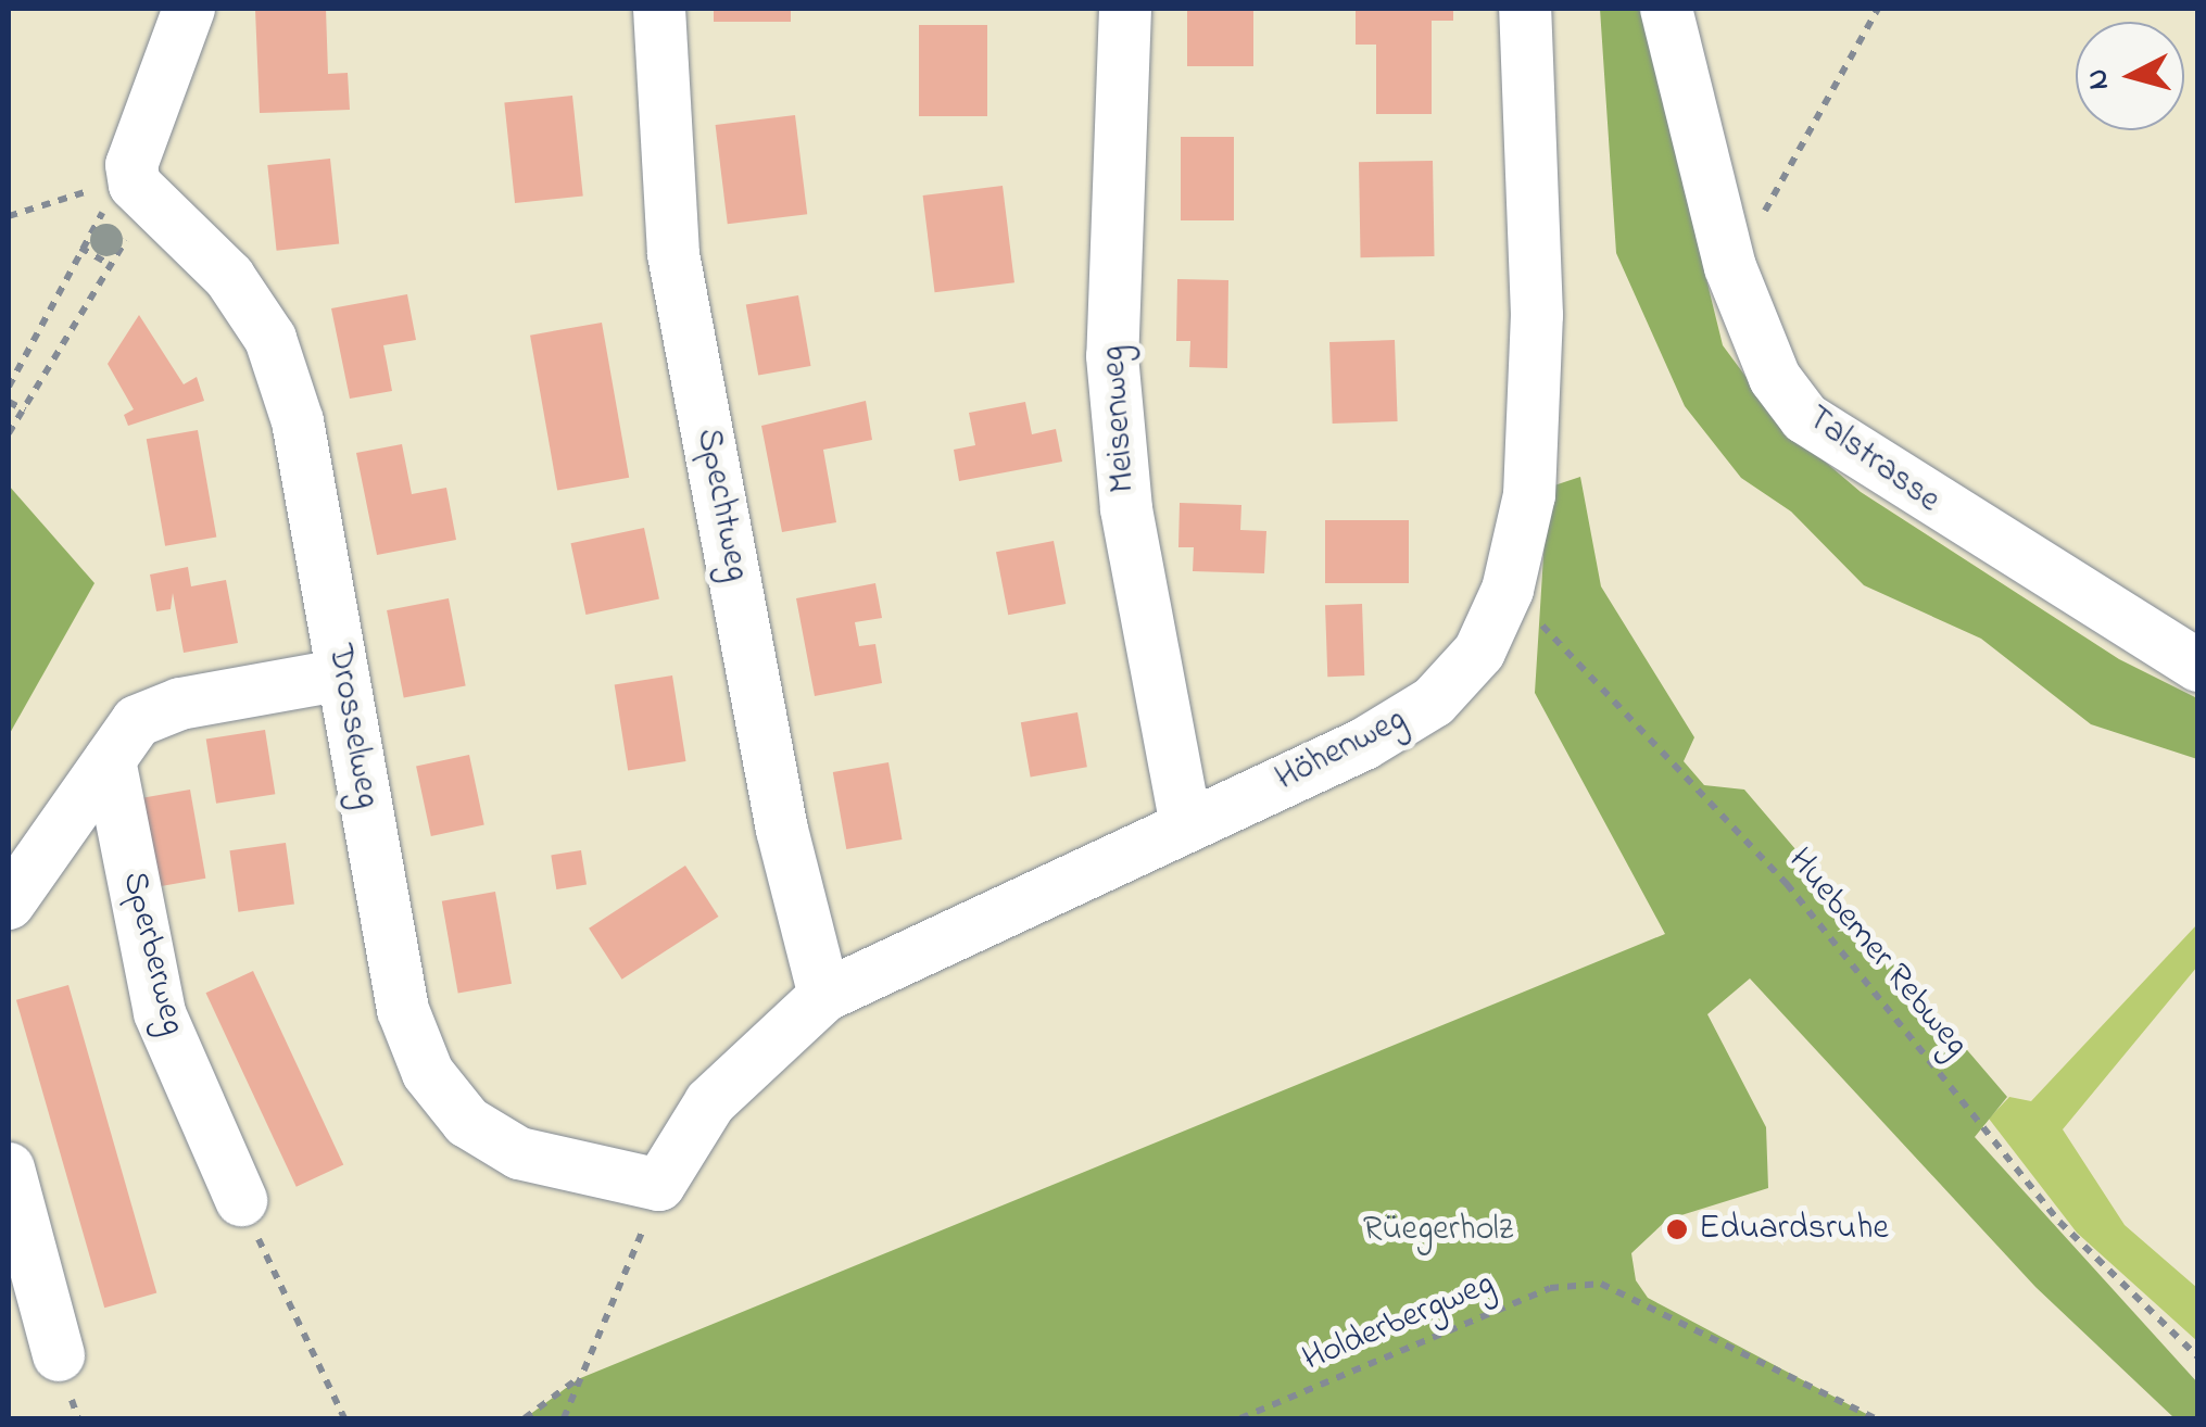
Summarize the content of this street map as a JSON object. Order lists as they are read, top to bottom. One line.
{"streets":{"street":["Meisenweg","Talstrasse","Spechtweg","Drosselweg","Höhenweg","Sperberweg"],"path":["Huebemer Rebweg","Holderbergweg"]},"crossings":[["Meisenweg","Höhenweg"],["Spechtweg","Höhenweg"],["Drosselweg","Höhenweg"],["Höhenweg","Huebemer Rebweg"]],"parks":["Rüegerholz"],"places":["Eduardsruhe"],"north":"left"}
